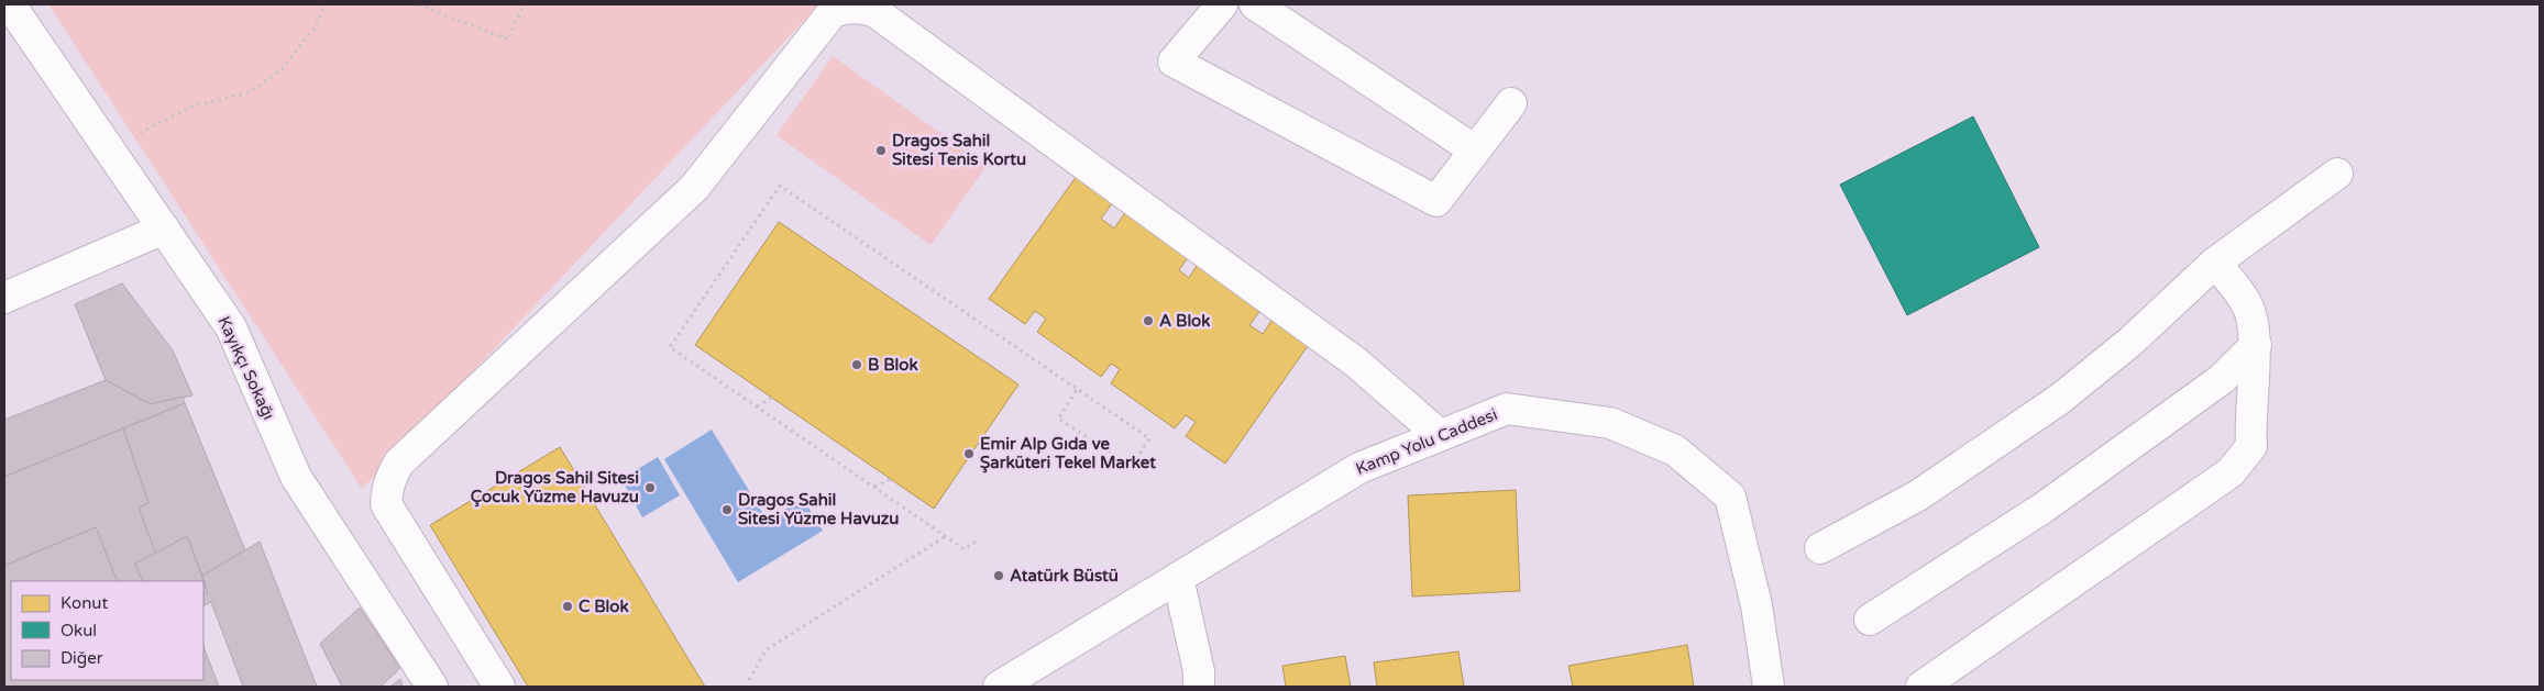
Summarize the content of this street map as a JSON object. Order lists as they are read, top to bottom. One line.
{"streets":{"street":["Kayıkçı Sokağı","Kamp Yolu Caddesi"]},"places":["Dragos Sahil Sitesi Tenis Kortu","A Blok","B Blok","Emir Alp Gıda ve Şarküteri Tekel Market","Dragos Sahil Sitesi Çocuk Yüzme Havuzu","Dragos Sahil Sitesi Yüzme Havuzu","Atatürk Büstü","C Blok"],"legend":["Konut","Okul","Diğer"]}
